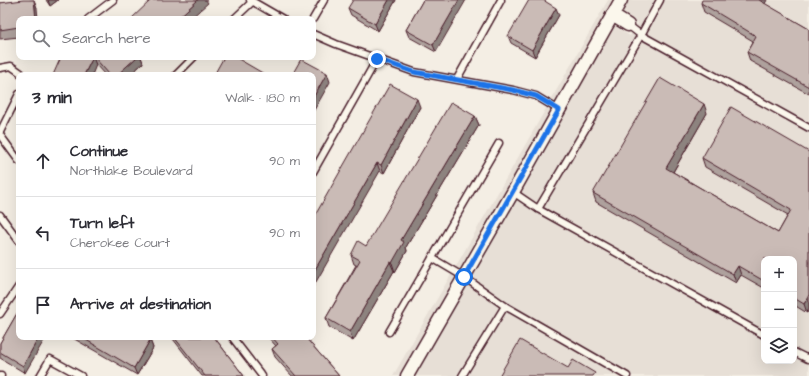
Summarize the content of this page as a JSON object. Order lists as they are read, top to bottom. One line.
{"page":{"search":"Search here","heading":["3 min","Walk · 180 m"],"list":[["Continue","Northlake Boulevard","90 m"],["Turn left","Cherokee Court","90 m"],"Arrive at destination"],"map_buttons":["+","−"]}}
